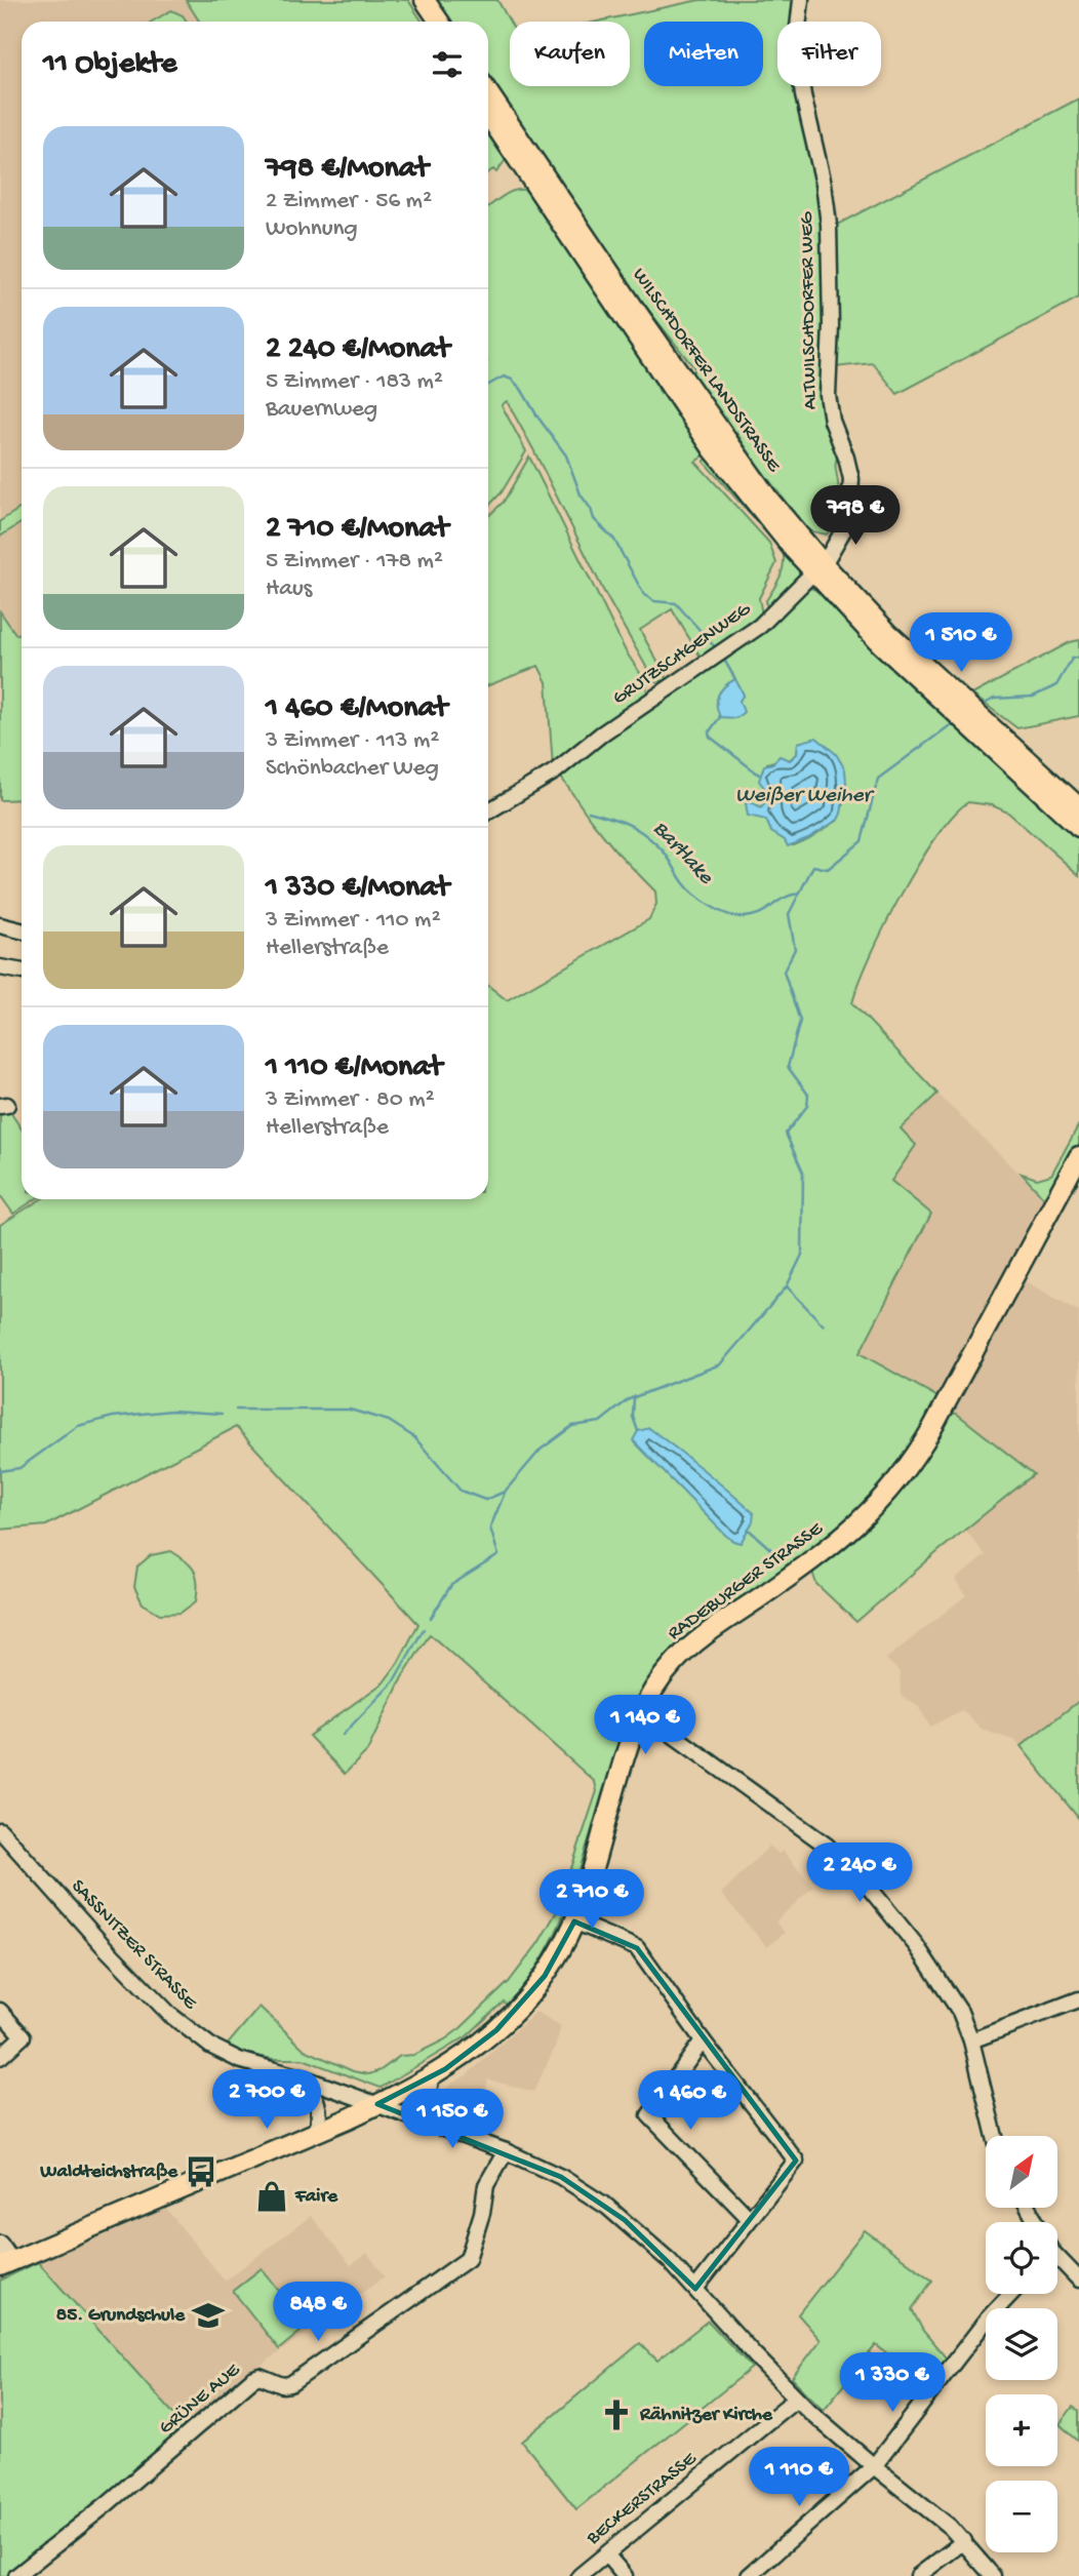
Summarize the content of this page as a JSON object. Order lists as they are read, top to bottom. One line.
{"streets":{"main road":["WILSCHDORFER LANDSTRASSE","RADEBURGER STRASSE"],"street":["ALTWILSCHDORFER WEG","GRUTZSCHGENWEG","SASSNITZER STRASSE","GRÜNE AUE","BECKERSTRASSE"]},"crossings":[["ALTWILSCHDORFER WEG","WILSCHDORFER LANDSTRASSE"],["ALTWILSCHDORFER WEG","GRUTZSCHGENWEG"],["WILSCHDORFER LANDSTRASSE","GRUTZSCHGENWEG"],["RADEBURGER STRASSE","SASSNITZER STRASSE"],["SASSNITZER STRASSE","GRÜNE AUE"],["SASSNITZER STRASSE","BECKERSTRASSE"]],"water":["Weißer Weiher","Bartlake"],"places":{"bus stop":["Waldteichstraße"],"shop":["Faire"],"school or university":["85. Grundschule"],"church":["Rähnitzer Kirche"]},"north":"top right","page":{"chip":["Kaufen","Mieten","Filter"],"heading":"11 Objekte","list":[{"name":"798 €/Monat","note":"2 Zimmer · 56 m² · Wohnung"},{"name":"2 240 €/Monat","note":"5 Zimmer · 183 m² · Bauernweg"},{"name":"2 710 €/Monat","note":"5 Zimmer · 178 m² · Haus"},{"name":"1 460 €/Monat","note":"3 Zimmer · 113 m² · Schönbacher Weg"},{"name":"1 330 €/Monat","note":"3 Zimmer · 110 m² · Hellerstraße"},{"name":"1 110 €/Monat","note":"3 Zimmer · 80 m² · Hellerstraße"}],"price":["798 €","1 510 €","1 140 €","2 240 €","2 710 €","2 700 €","1 460 €","1 150 €","848 €","1 330 €","1 110 €"],"map_buttons":["+","−"]}}
